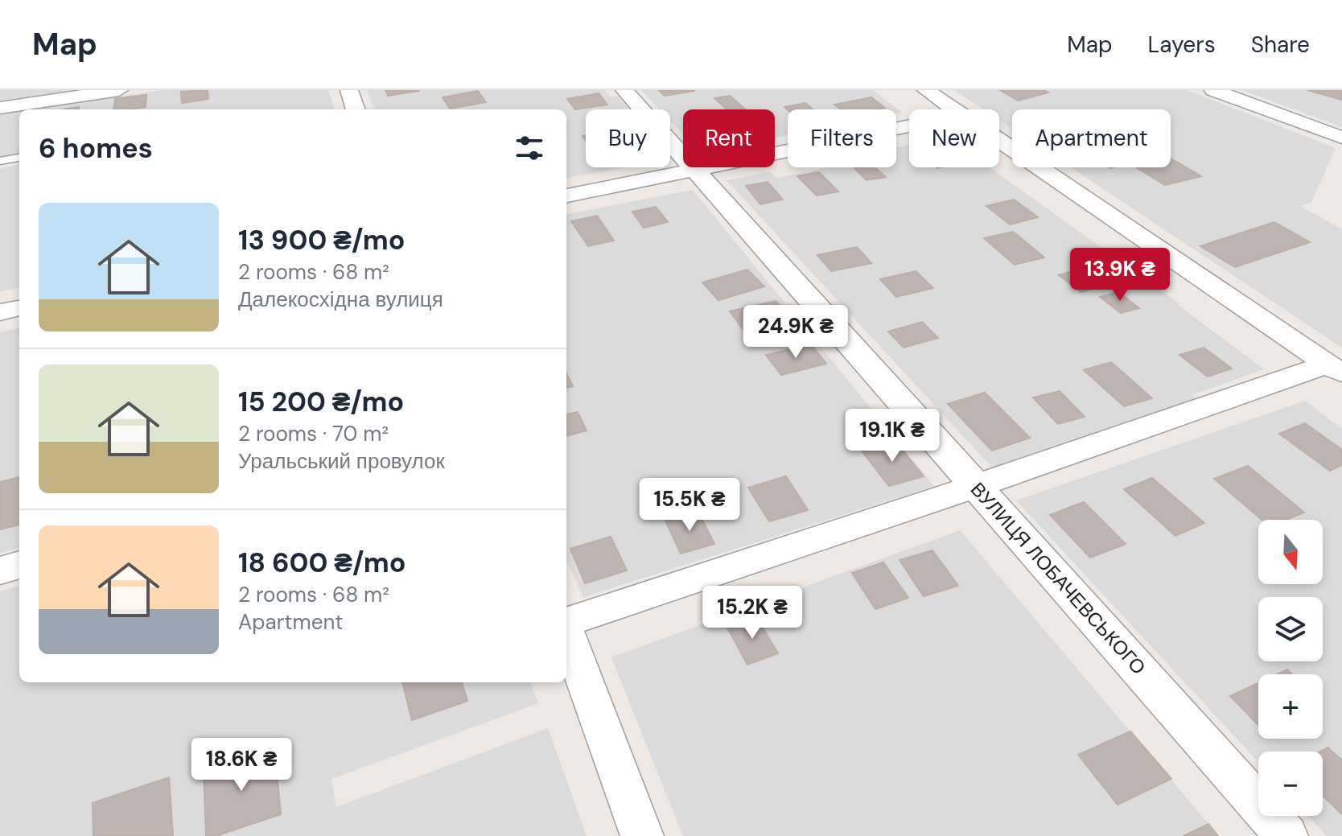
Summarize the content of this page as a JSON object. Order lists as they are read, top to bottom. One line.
{"streets":{"street":["ВУЛИЦЯ ЛОБАЧЕВСЬКОГО"]},"north":"bottom","page":{"header":"Map","nav":["Map","Layers","Share"],"chip":["Buy","Rent","Filters","New","Apartment"],"heading":"6 homes","list":[{"name":"13 900 ₴/mo","note":"2 rooms · 68 m² · Далекосхідна вулиця"},{"name":"15 200 ₴/mo","note":"2 rooms · 70 m² · Уральський провулок"},{"name":"18 600 ₴/mo","note":"2 rooms · 68 m² · Apartment"}],"price":["13.9K ₴","24.9K ₴","19.1K ₴","15.5K ₴","15.2K ₴","18.6K ₴"],"map_buttons":["+","−"]}}
